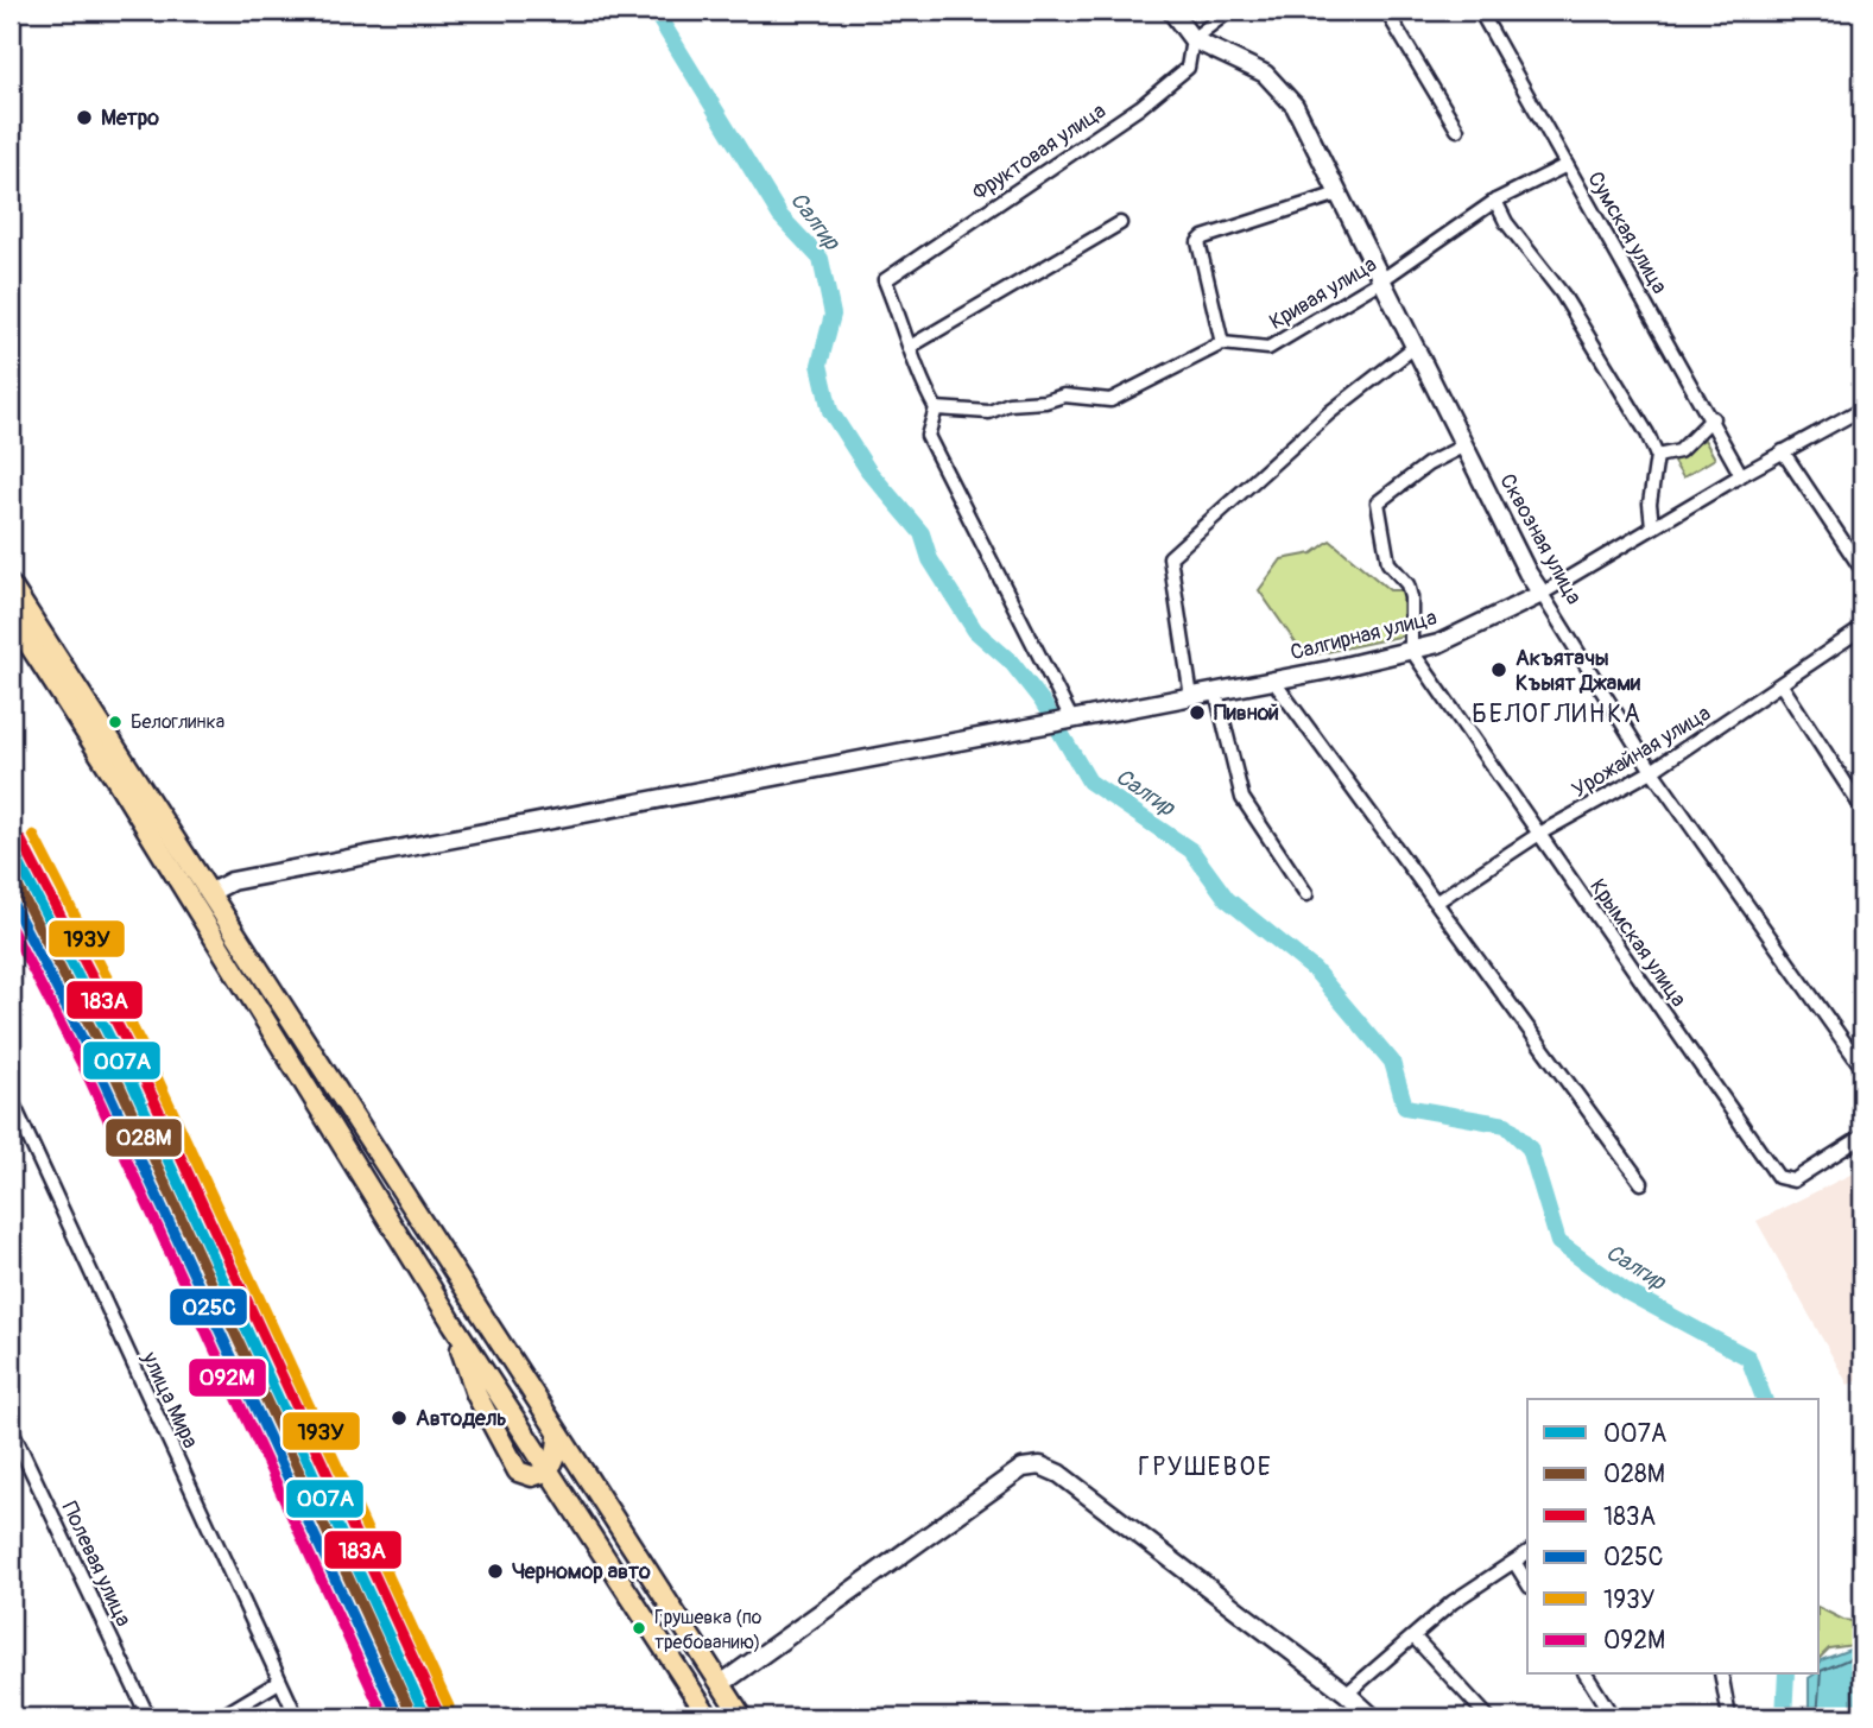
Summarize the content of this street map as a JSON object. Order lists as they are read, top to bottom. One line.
{"streets":{"main road":["Сквозная улица","Салгирная улица"],"street":["Фруктовая улица","Сумская улица","Кривая улица","Урожайная улица","Крымская улица","улица Мира","Полевая улица"]},"crossings":[["Фруктовая улица","Сквозная улица"],["Сумская улица","Кривая улица"],["Сумская улица","Салгирная улица"],["Кривая улица","Сквозная улица"],["Сквозная улица","Салгирная улица"],["Сквозная улица","Урожайная улица"],["Салгирная улица","Крымская улица"],["Урожайная улица","Крымская улица"]],"districts":["БЕЛОГЛИНКА","ГРУШЕВОЕ"],"water":["Салгир"],"places":["Метро","Акъятачы Къыят Джами","Пивной","Белоглинка","Автодель","Черномор авто","Грушевка (по требованию)"],"lines":["transit line 193У","transit line 183А","transit line 007А","transit line 028М","transit line 025С","transit line 092М"],"legend":["007А","028М","183А","025С","193У","092М"]}
